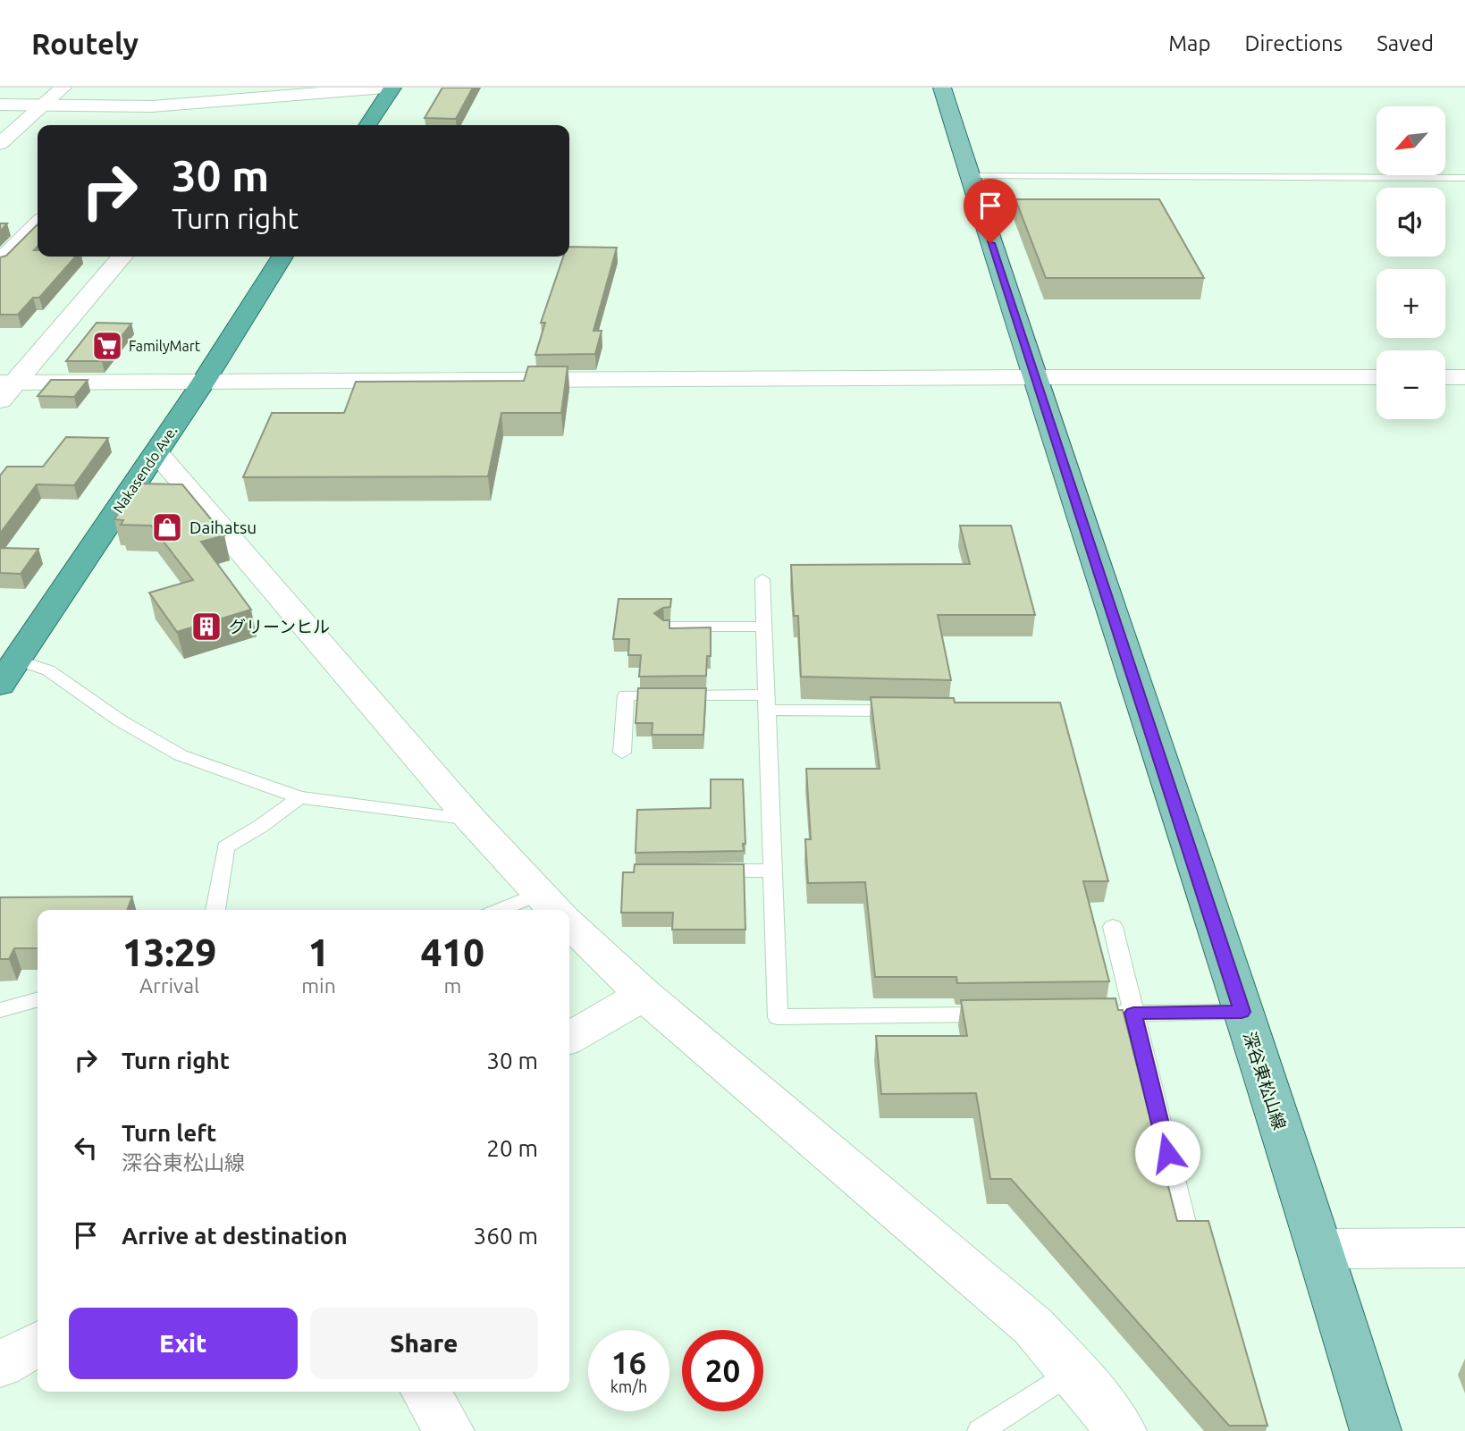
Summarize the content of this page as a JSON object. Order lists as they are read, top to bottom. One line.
{"streets":{"highway":["Nakasendo Ave."],"main road":["深谷東松山線"]},"places":{"supermarket":["FamilyMart"],"shop":["Daihatsu"],"building":["グリーンヒル"]},"north":"bottom left","page":{"header":"Routely","nav":["Map","Directions","Saved"],"map_buttons":["+","−"],"turn":["30 m","Turn right"],"eta":["13:29","Arrival","1","min","410","m"],"list":[{"name":"Turn right","value":"30 m"},{"name":"Turn left","note":"深谷東松山線","value":"20 m"},{"name":"Arrive at destination","value":"360 m"}],"buttons":["Exit","Share"],"speed":"16 km/h","limit":"20"}}
